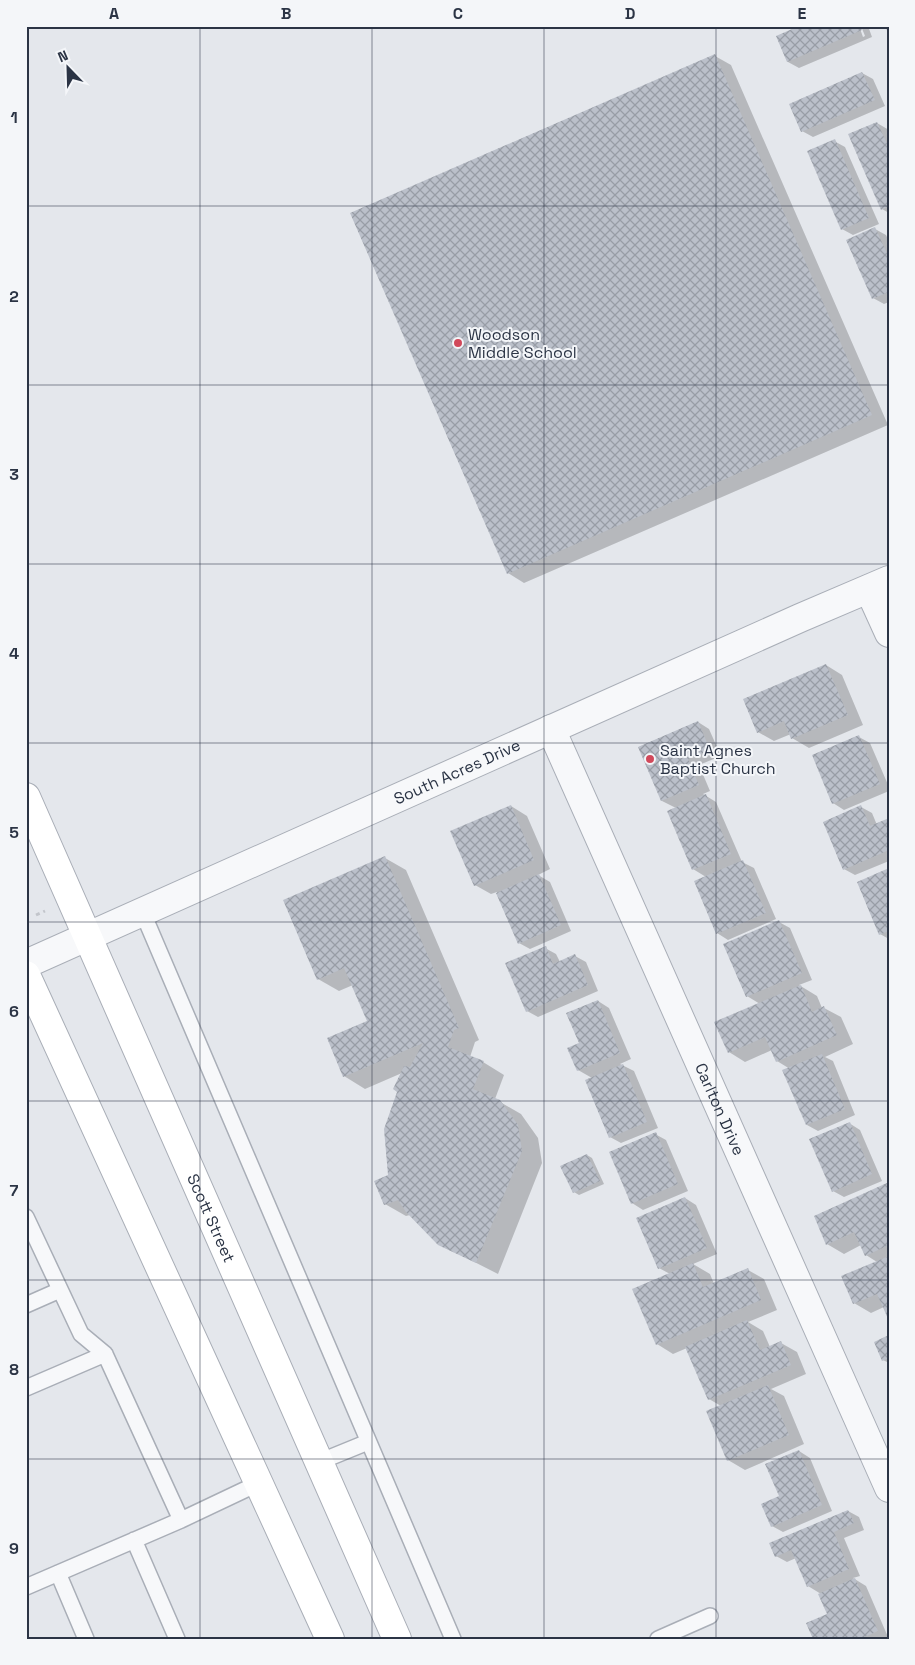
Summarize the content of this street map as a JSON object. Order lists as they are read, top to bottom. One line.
{"streets":{"main road":["Scott Street"],"street":["South Acres Drive","Carlton Drive"]},"crossings":[["South Acres Drive","Carlton Drive"],["South Acres Drive","Scott Street"]],"places":["Woodson Middle School","Saint Agnes Baptist Church"],"north":"top left","grid":{"columns":["A","B","C","D","E"],"rows":["1","2","3","4","5","6","7","8","9"]}}
